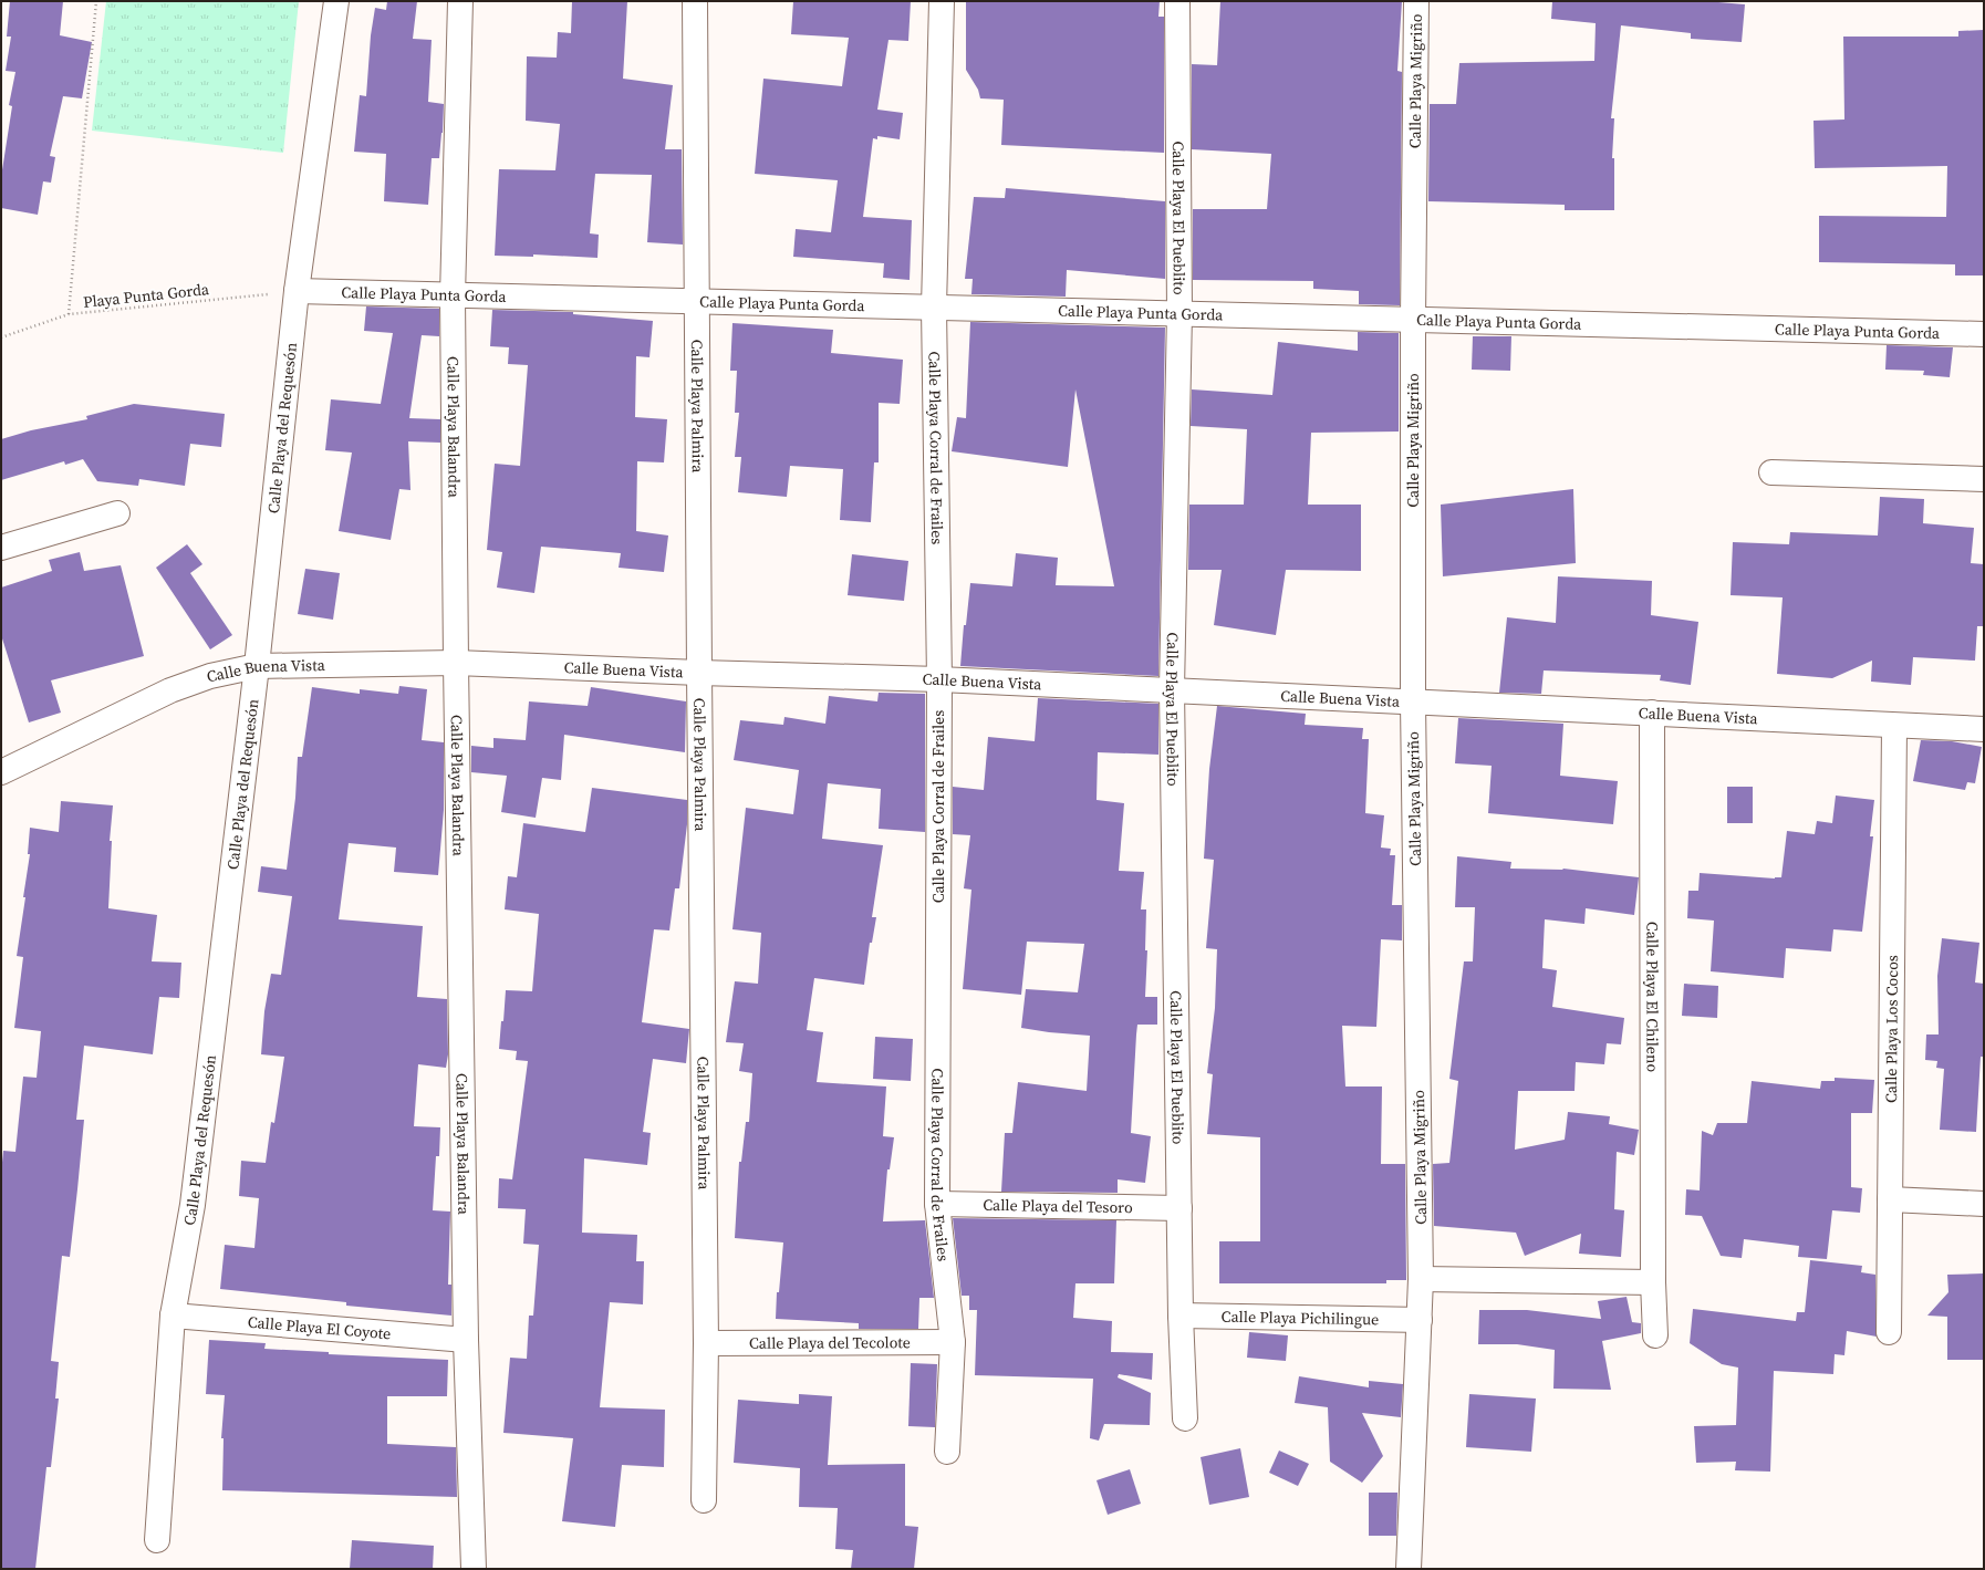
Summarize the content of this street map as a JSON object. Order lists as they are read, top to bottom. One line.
{"streets":{"street":["Calle Playa Migriño","Calle Playa El Pueblito","Calle Playa Punta Gorda","Calle Playa Palmira","Calle Playa del Requesón","Calle Playa Balandra","Calle Playa Corral de Frailes","Calle Buena Vista","Calle Playa El Chileno","Calle Playa Los Cocos","Calle Playa del Tesoro","Calle Playa Pichilingue","Calle Playa El Coyote","Calle Playa del Tecolote"],"path":["Playa Punta Gorda"]},"crossings":[["Calle Playa Migriño","Calle Playa Punta Gorda"],["Calle Playa Migriño","Calle Buena Vista"],["Calle Playa Migriño","Calle Playa Pichilingue"],["Calle Playa El Pueblito","Calle Playa Punta Gorda"],["Calle Playa El Pueblito","Calle Buena Vista"],["Calle Playa El Pueblito","Calle Playa del Tesoro"],["Calle Playa El Pueblito","Calle Playa Pichilingue"],["Playa Punta Gorda","Calle Playa Punta Gorda"],["Playa Punta Gorda","Calle Playa del Requesón"],["Calle Playa Punta Gorda","Calle Playa Palmira"],["Calle Playa Punta Gorda","Calle Playa del Requesón"],["Calle Playa Punta Gorda","Calle Playa Balandra"],["Calle Playa Punta Gorda","Calle Playa Corral de Frailes"],["Calle Playa Palmira","Calle Buena Vista"],["Calle Playa Palmira","Calle Playa del Tecolote"],["Calle Playa del Requesón","Calle Buena Vista"],["Calle Playa del Requesón","Calle Playa El Coyote"],["Calle Playa Balandra","Calle Buena Vista"],["Calle Playa Balandra","Calle Playa El Coyote"],["Calle Playa Corral de Frailes","Calle Buena Vista"],["Calle Playa Corral de Frailes","Calle Playa del Tesoro"],["Calle Playa Corral de Frailes","Calle Playa del Tecolote"],["Calle Buena Vista","Calle Playa El Chileno"],["Calle Buena Vista","Calle Playa Los Cocos"]]}
